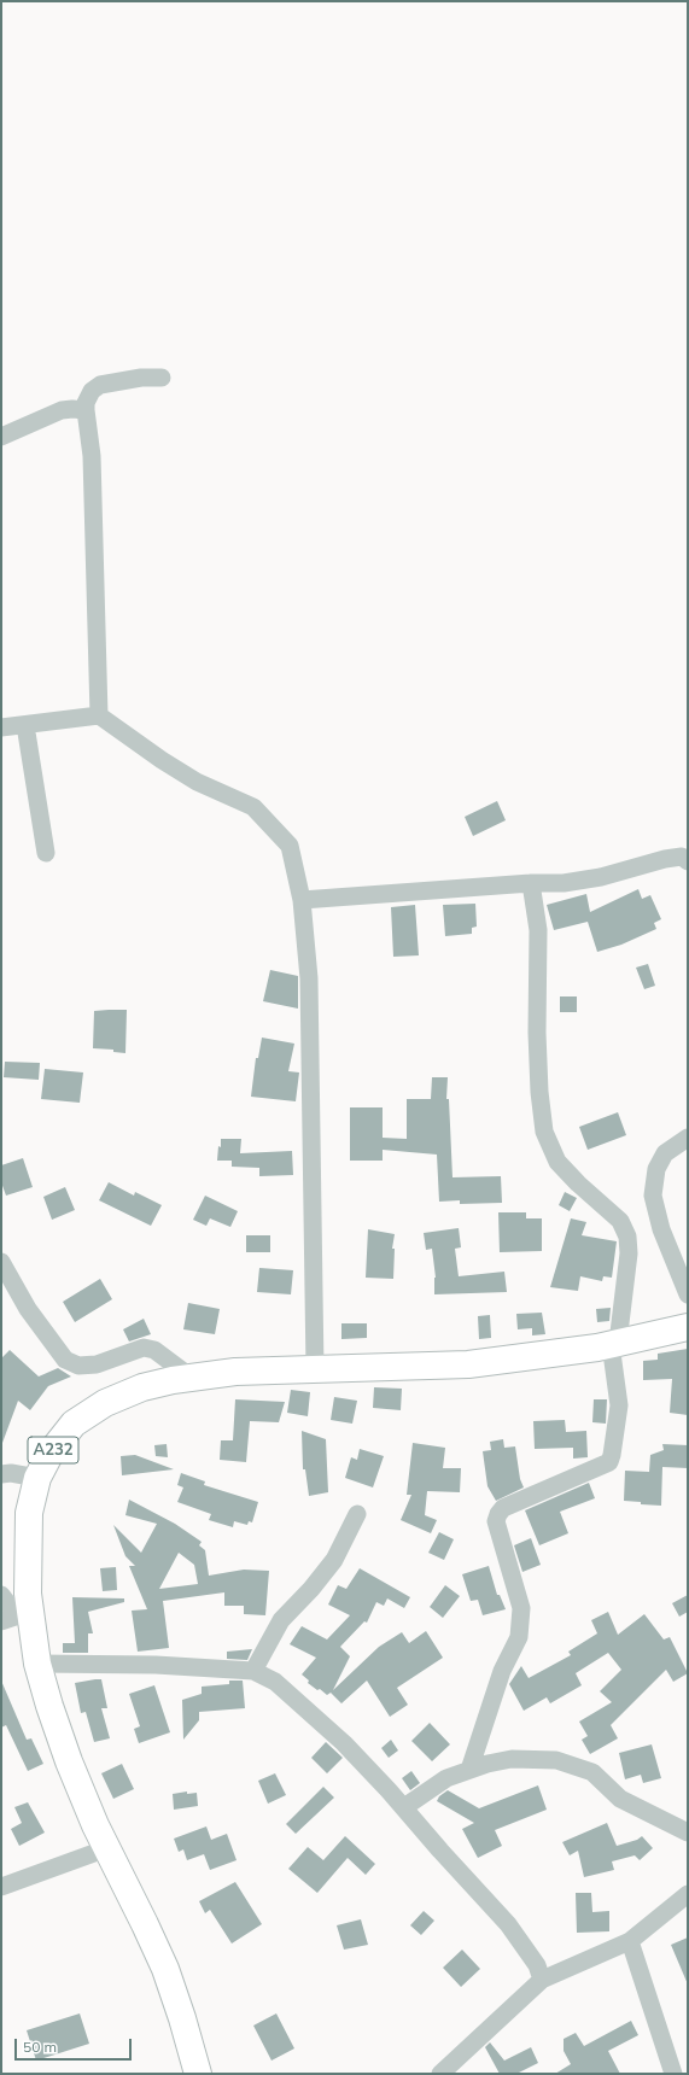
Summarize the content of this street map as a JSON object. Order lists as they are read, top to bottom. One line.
{"streets":{"main road":["A232"]},"scale_bar":"50 m"}
